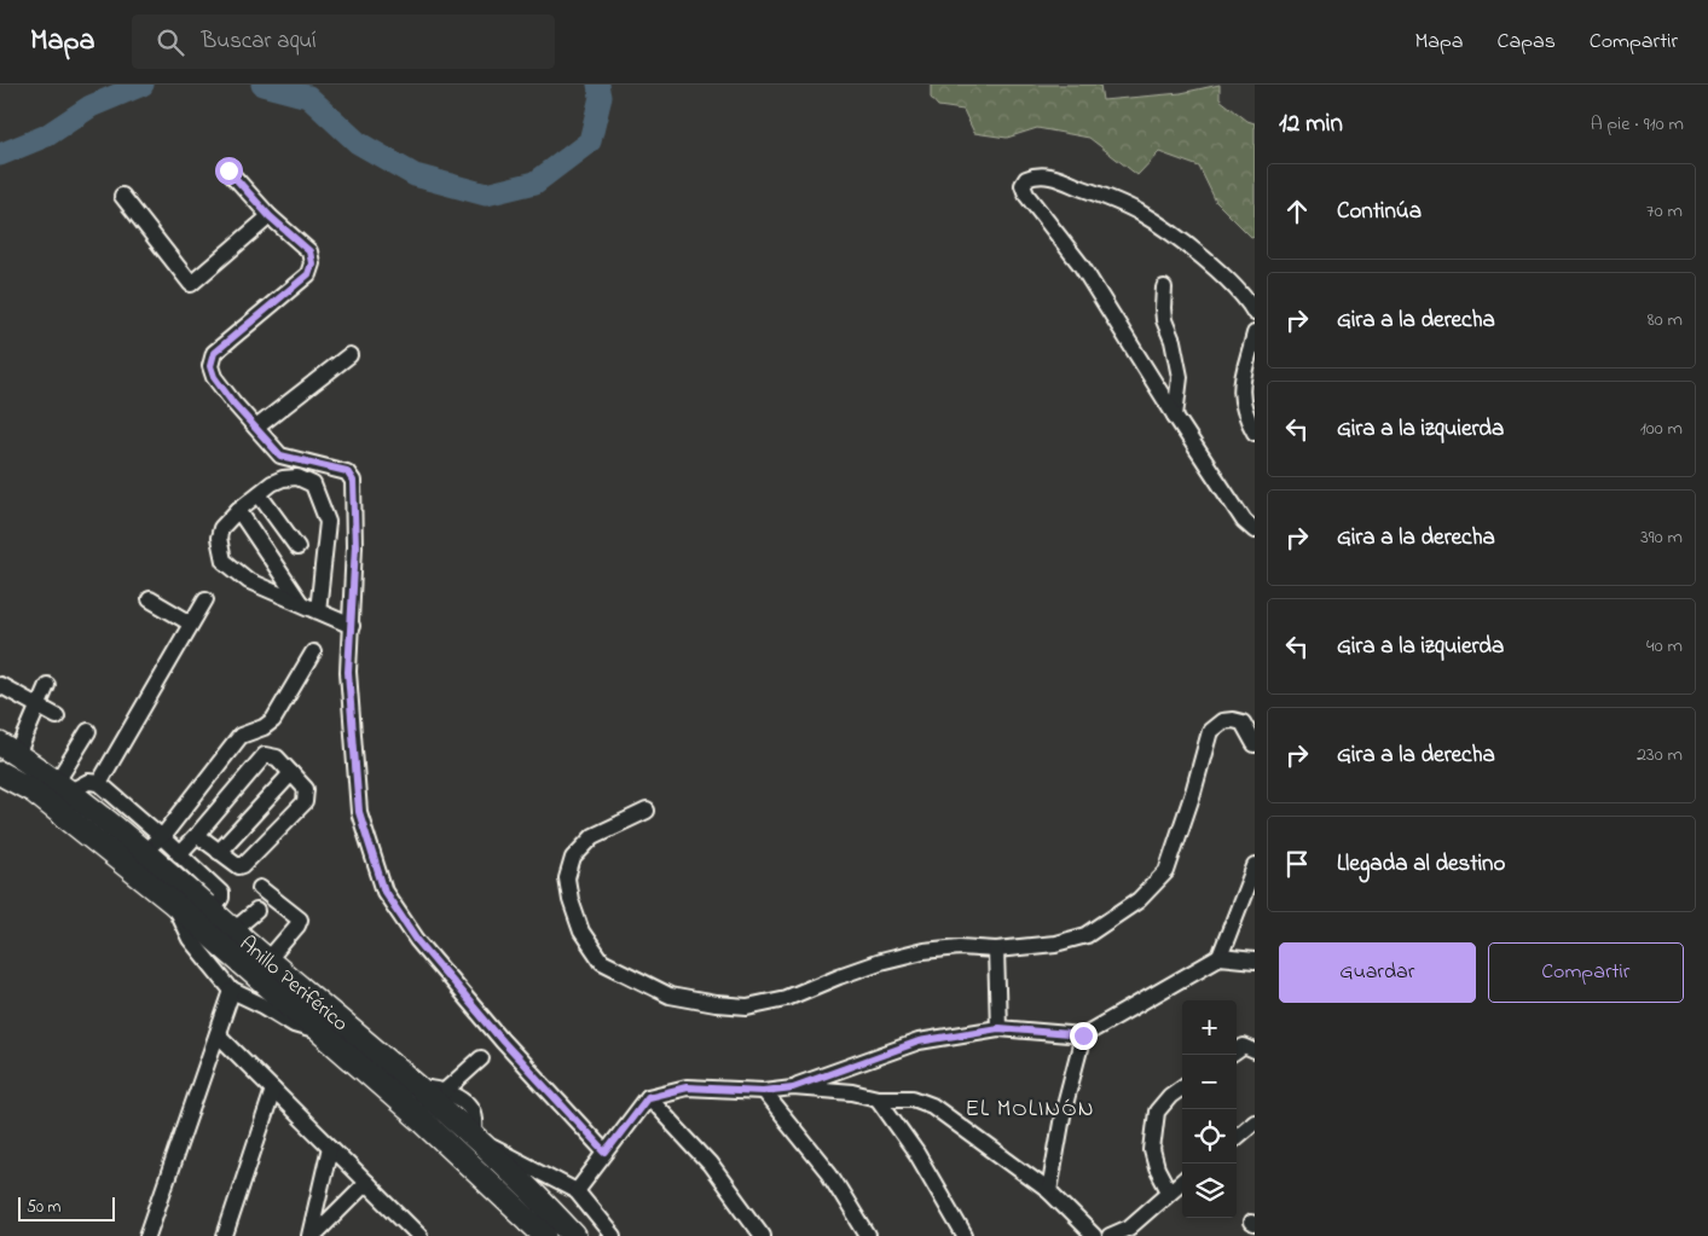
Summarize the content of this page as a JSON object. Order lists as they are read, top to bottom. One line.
{"streets":{"highway":["Anillo Periférico"]},"districts":["EL MOLINÓN"],"scale_bar":"50 m","page":{"header":"Mapa","search":"Buscar aquí","nav":["Mapa","Capas","Compartir"],"heading":["12 min","A pie · 910 m"],"list":[["Continúa","70 m"],["Gira a la derecha","80 m"],["Gira a la izquierda","100 m"],["Gira a la derecha","390 m"],["Gira a la izquierda","40 m"],["Gira a la derecha","230 m"],"Llegada al destino"],"buttons":["Guardar","Compartir"],"map_buttons":["+","−"],"scale":"50 m"}}
